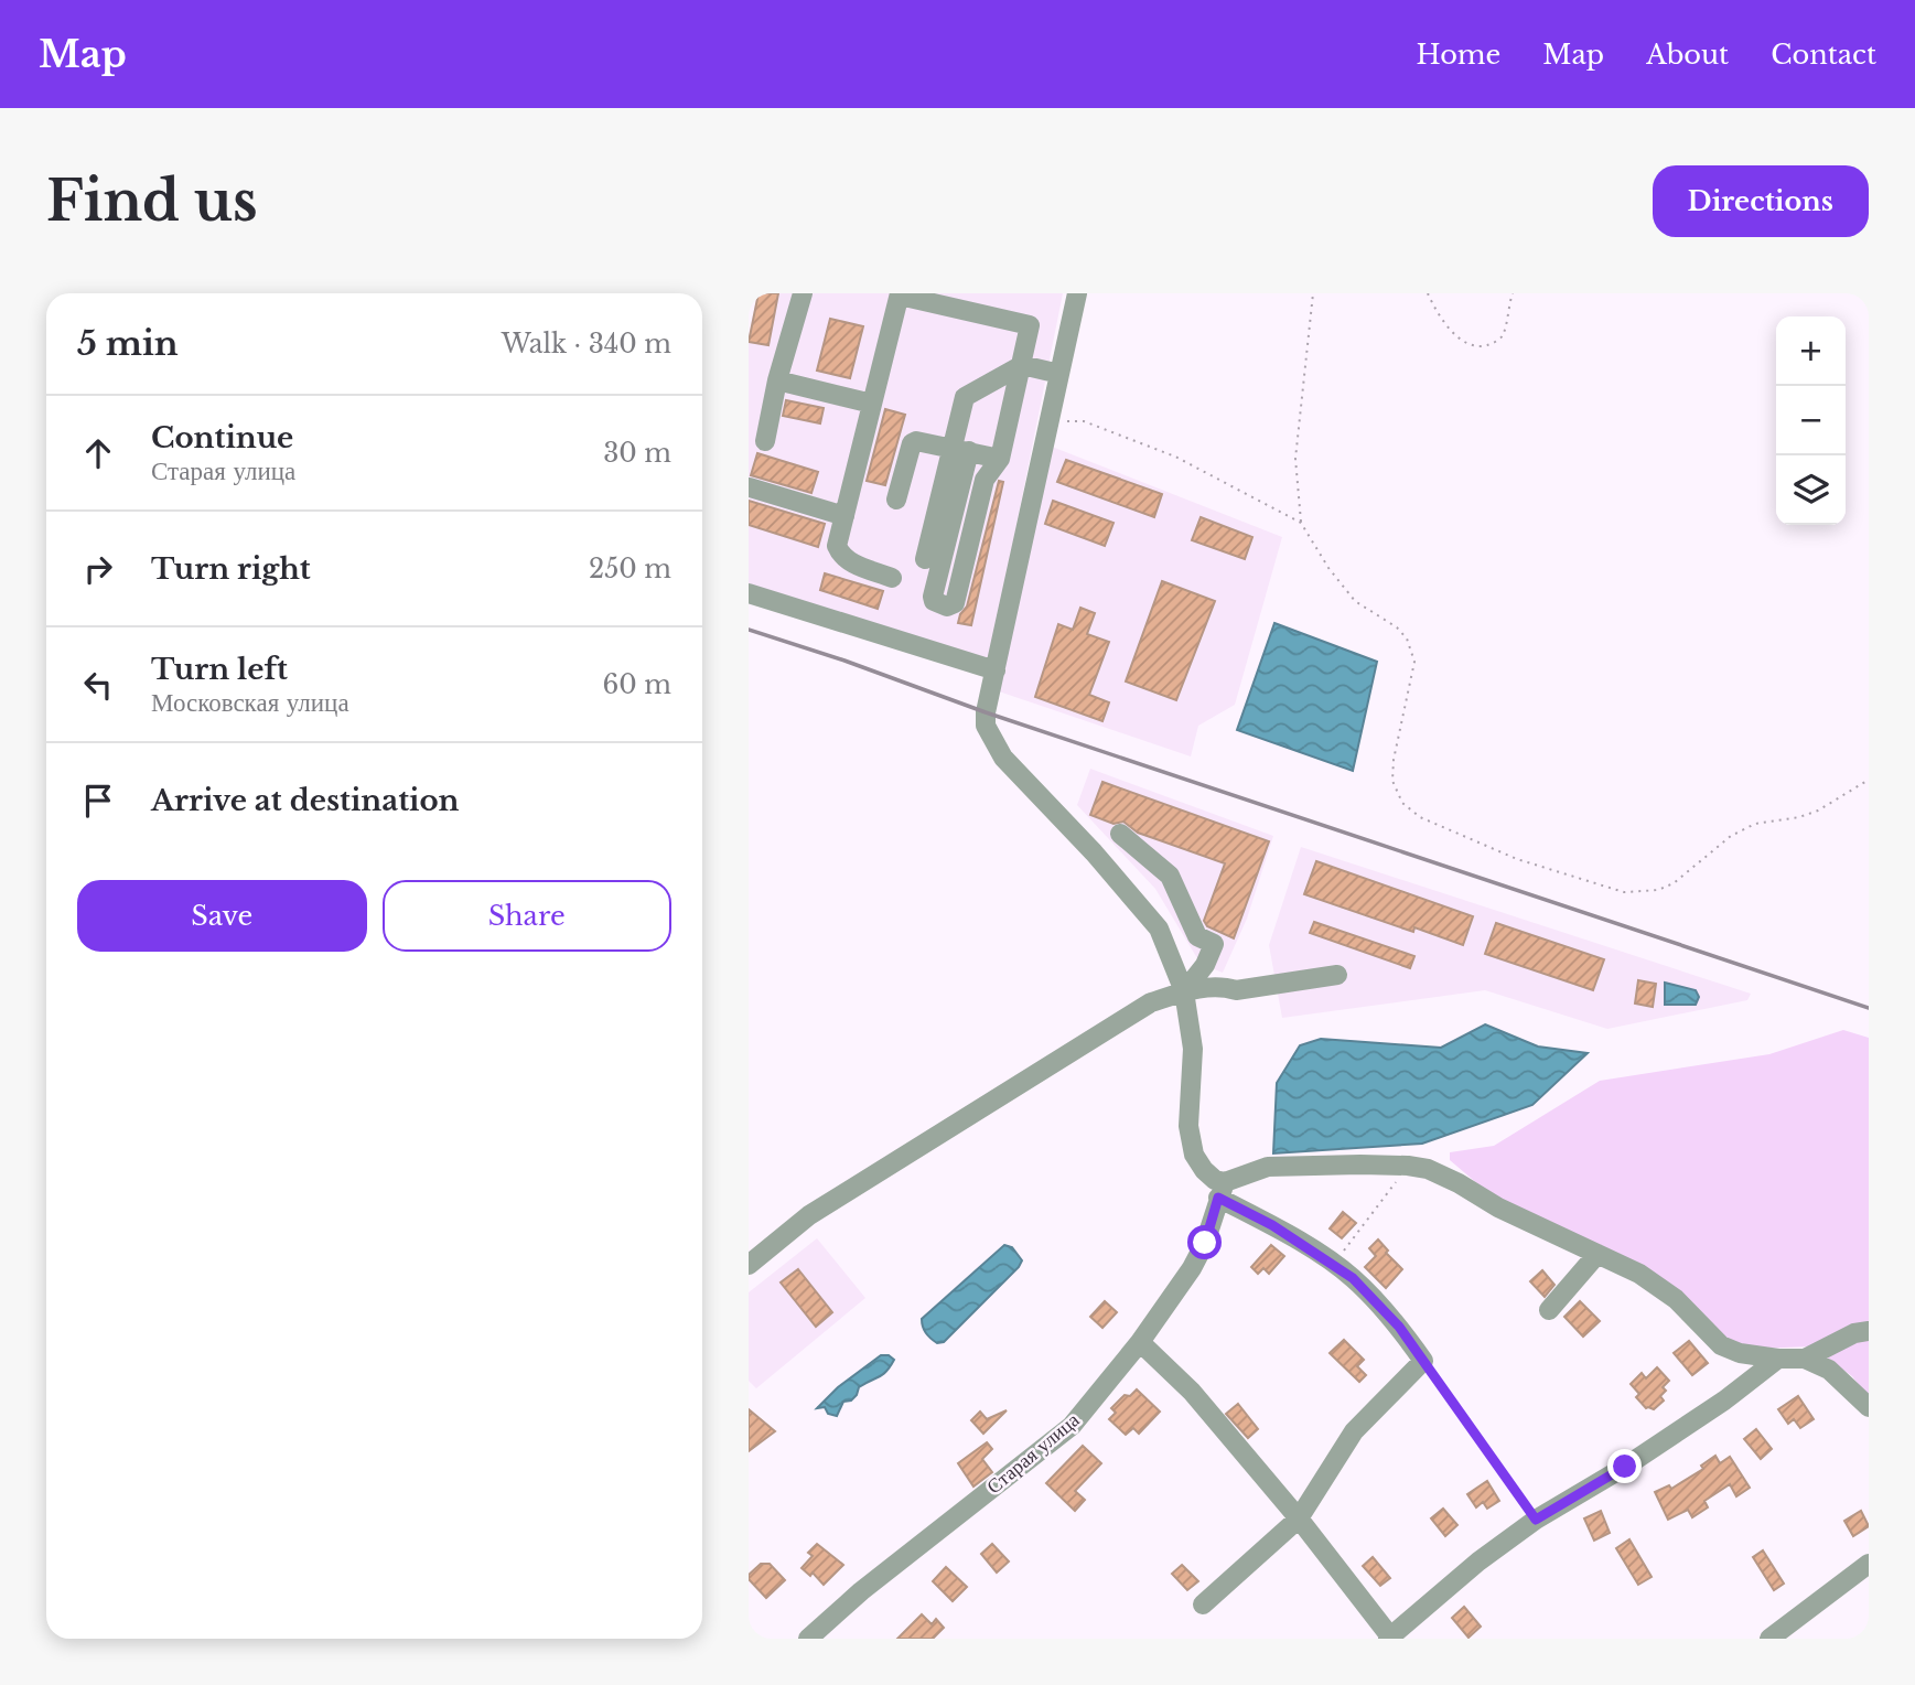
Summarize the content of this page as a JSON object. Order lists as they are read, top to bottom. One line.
{"streets":{"street":["Старая улица"]},"page":{"header":"Map","nav":["Home","Map","About","Contact"],"buttons":["Directions",["Save","Share"]],"title":"Find us","heading":["5 min","Walk · 340 m"],"map_buttons":["+","−"],"list":[["Continue","Старая улица","30 m"],["Turn right","250 m"],["Turn left","Московская улица","60 m"],"Arrive at destination"]}}
